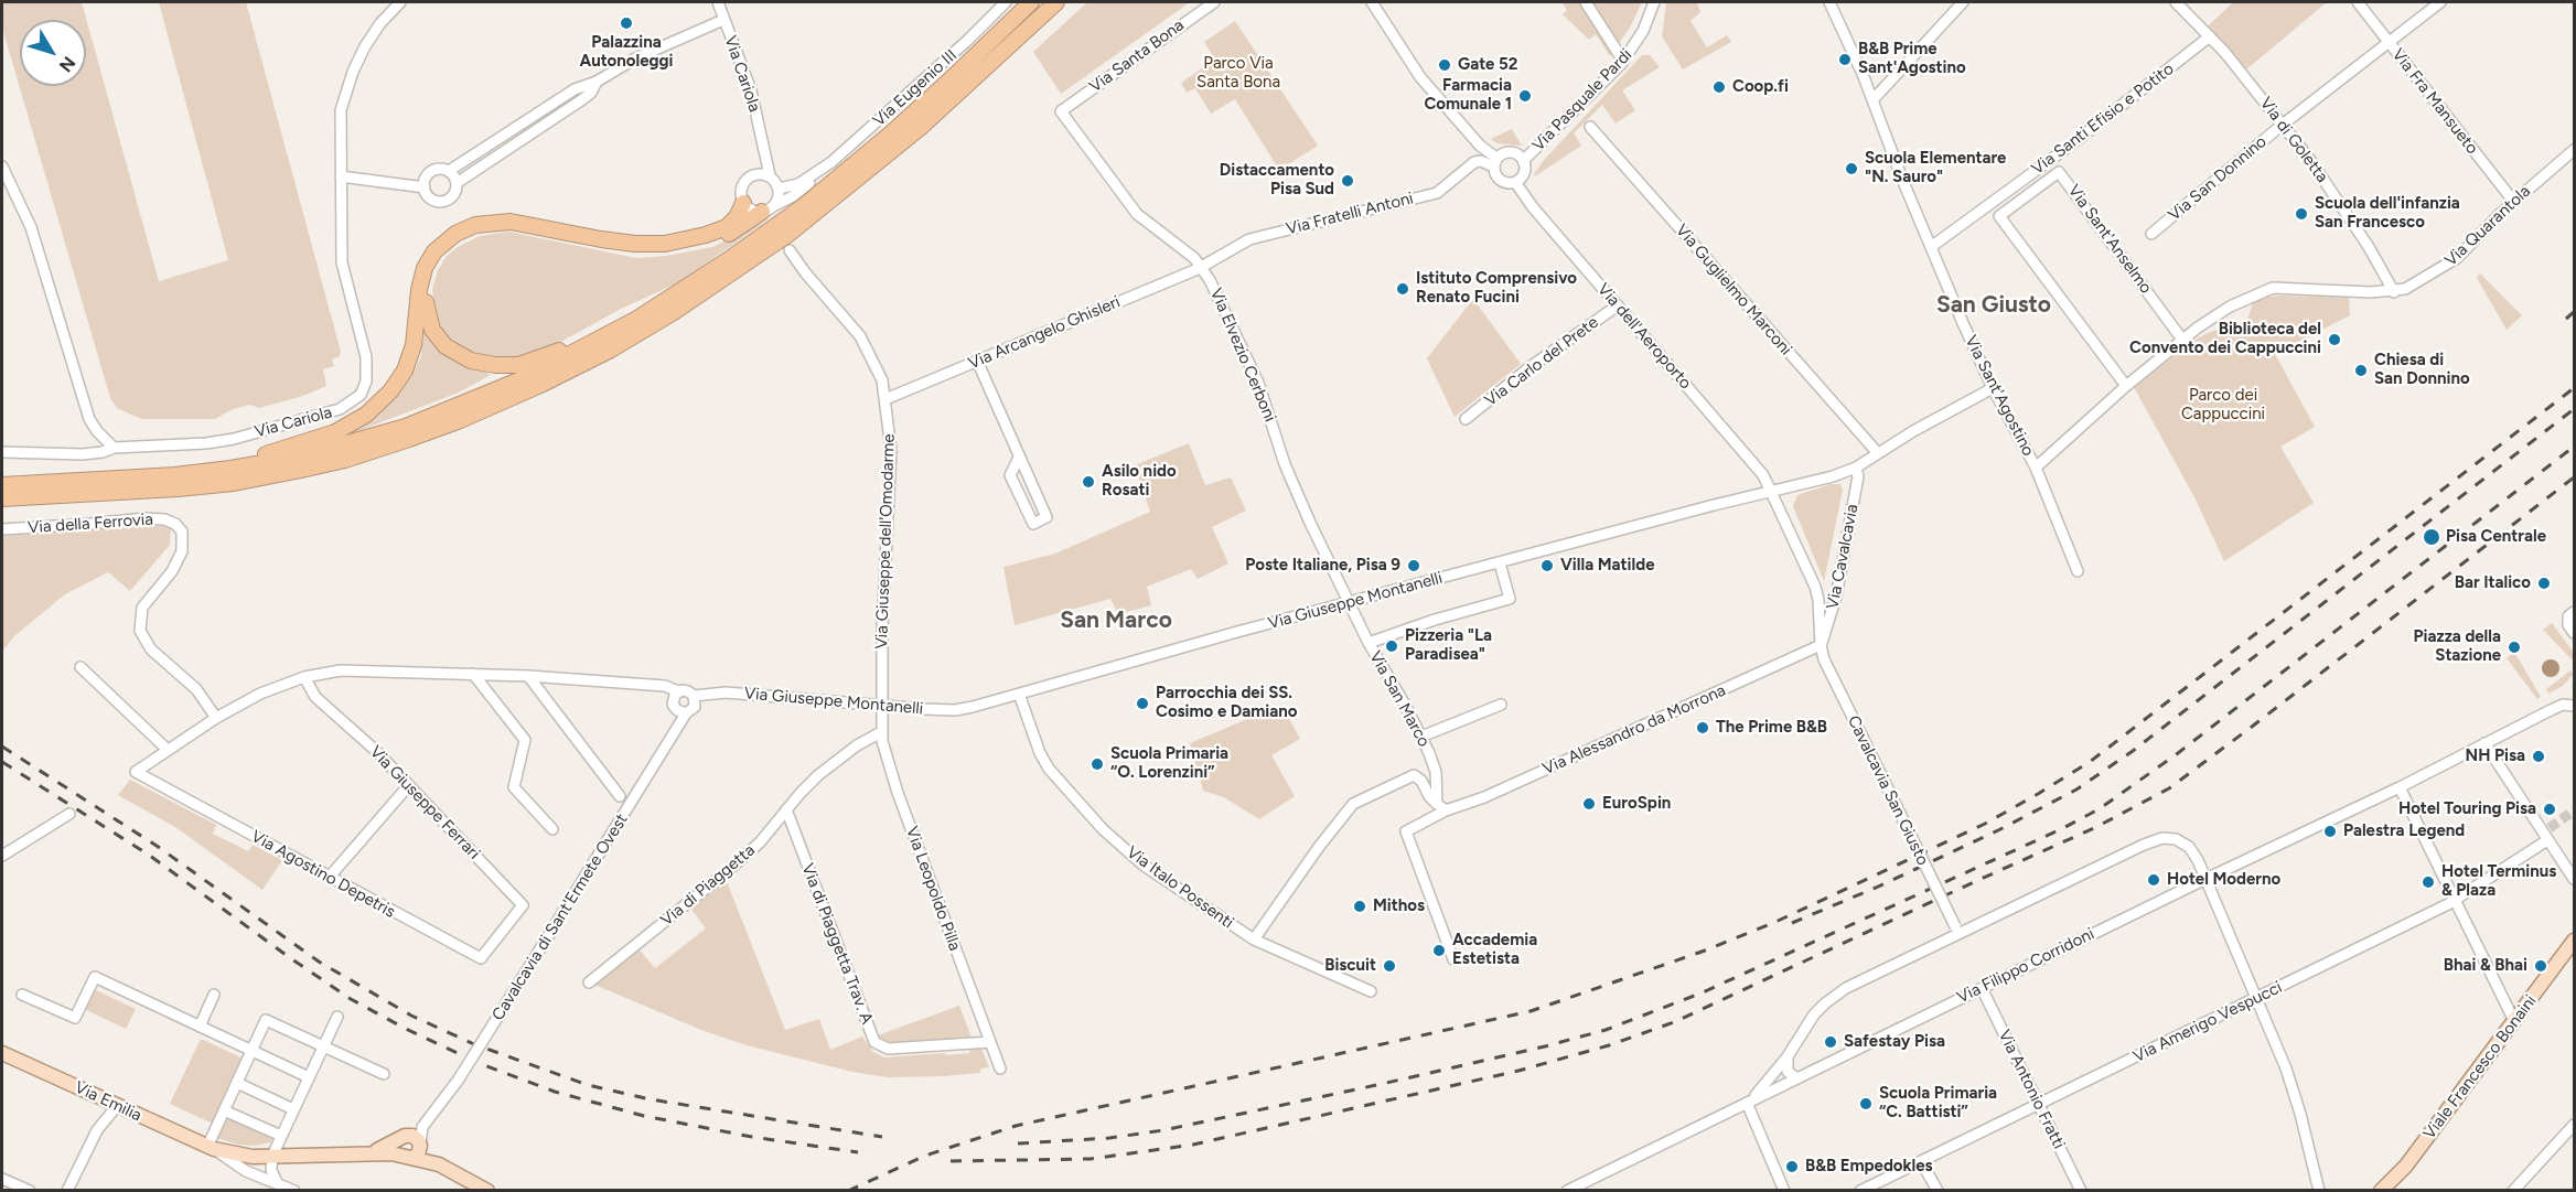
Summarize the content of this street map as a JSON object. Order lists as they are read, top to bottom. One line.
{"streets":{"main road":["Viale Francesco Bonaini","Via Emilia"],"street":["Via Santa Bona","Via Cariola","Via Eugenio III","Via Pasquale Pardi","Via Fra Mansueto","Via Santi Efisio e Potito","Via di Goletta","Via San Donnino","Via Fratelli Antoni","Via Quarantola","Via Sant'Anselmo","Via Guglielmo Marconi","Via Arcangelo Ghisleri","Via dell'Aeroporto","Via Elvezio Cerboni","Via Carlo del Prete","Via Sant'Agostino","Via della Ferrovia","Via Giuseppe dell'Omodarme","Via Cavalcavia","Via Giuseppe Montanelli","Via San Marco","Via Alessandro da Morrona","Cavalcavia San Giusto","Via Giuseppe Ferrari","Via Agostino Depetris","Via di Piaggetta","Via Italo Possenti","Via Leopoldo Pilla","Cavalcavia di Sant'Ermete Ovest","Via di Piaggetta Trav. A","Via Filippo Corridoni","Via Amerigo Vespucci","Via Antonio Fratti"]},"crossings":[["Via Santa Bona","Via Elvezio Cerboni"],["Via Cariola","Via Eugenio III"],["Via Pasquale Pardi","Via Fratelli Antoni"],["Via Pasquale Pardi","Via dell'Aeroporto"],["Via Fra Mansueto","Via San Donnino"],["Via Fra Mansueto","Via Quarantola"],["Via Santi Efisio e Potito","Via di Goletta"],["Via Santi Efisio e Potito","Via Sant'Agostino"],["Via di Goletta","Via San Donnino"],["Via di Goletta","Via Quarantola"],["Via Fratelli Antoni","Via Arcangelo Ghisleri"],["Via Fratelli Antoni","Via dell'Aeroporto"],["Via Fratelli Antoni","Via Elvezio Cerboni"],["Via Guglielmo Marconi","Via Giuseppe Montanelli"],["Via Arcangelo Ghisleri","Via Elvezio Cerboni"],["Via Arcangelo Ghisleri","Via Giuseppe dell'Omodarme"],["Via dell'Aeroporto","Via Carlo del Prete"],["Via dell'Aeroporto","Via Cavalcavia"],["Via dell'Aeroporto","Via Giuseppe Montanelli"],["Via dell'Aeroporto","Via Alessandro da Morrona"],["Via dell'Aeroporto","Cavalcavia San Giusto"],["Via Elvezio Cerboni","Via Giuseppe Montanelli"],["Via Elvezio Cerboni","Via San Marco"],["Via Sant'Agostino","Via Giuseppe Montanelli"],["Via Giuseppe dell'Omodarme","Via Giuseppe Montanelli"],["Via Giuseppe dell'Omodarme","Via Leopoldo Pilla"],["Via Cavalcavia","Via Giuseppe Montanelli"],["Via Cavalcavia","Via Alessandro da Morrona"],["Via Cavalcavia","Cavalcavia San Giusto"],["Via Giuseppe Montanelli","Via San Marco"],["Via Giuseppe Montanelli","Via Italo Possenti"],["Via Giuseppe Montanelli","Via Leopoldo Pilla"],["Via Giuseppe Montanelli","Cavalcavia di Sant'Ermete Ovest"],["Via San Marco","Via Alessandro da Morrona"],["Via Alessandro da Morrona","Cavalcavia San Giusto"],["Via Giuseppe Ferrari","Via Agostino Depetris"],["Via di Piaggetta","Via Leopoldo Pilla"],["Via di Piaggetta","Via di Piaggetta Trav. A"],["Via Leopoldo Pilla","Via di Piaggetta Trav. A"],["Via Filippo Corridoni","Via Antonio Fratti"],["Via Amerigo Vespucci","Via Antonio Fratti"]],"districts":["San Giusto","San Marco"],"parks":["Parco Via Santa Bona","Parco dei Cappuccini"],"places":["Palazzina Autonoleggi","B&B Prime Sant'Agostino","Gate 52","Coop.fi","Farmacia Comunale 1","Scuola Elementare \"N. Sauro\"","Distaccamento Pisa Sud","Scuola dell'infanzia San Francesco","Istituto Comprensivo Renato Fucini","Biblioteca del Convento dei Cappuccini","Chiesa di San Donnino","Asilo nido Rosati","Pisa Centrale","Poste Italiane, Pisa 9","Villa Matilde","Bar Italico","Pizzeria \"La Paradisea\"","Piazza della Stazione","Parrocchia dei SS. Cosimo e Damiano","The Prime B&B","NH Pisa","Scuola Primaria “O. Lorenzini”","EuroSpin","Hotel Touring Pisa","Palestra Legend","Hotel Moderno","Hotel Terminus & Plaza","Mithos","Accademia Estetista","Biscuit","Bhai & Bhai","Safestay Pisa","Scuola Primaria “C. Battisti”","B&B Empedokles"],"north":"bottom right"}
